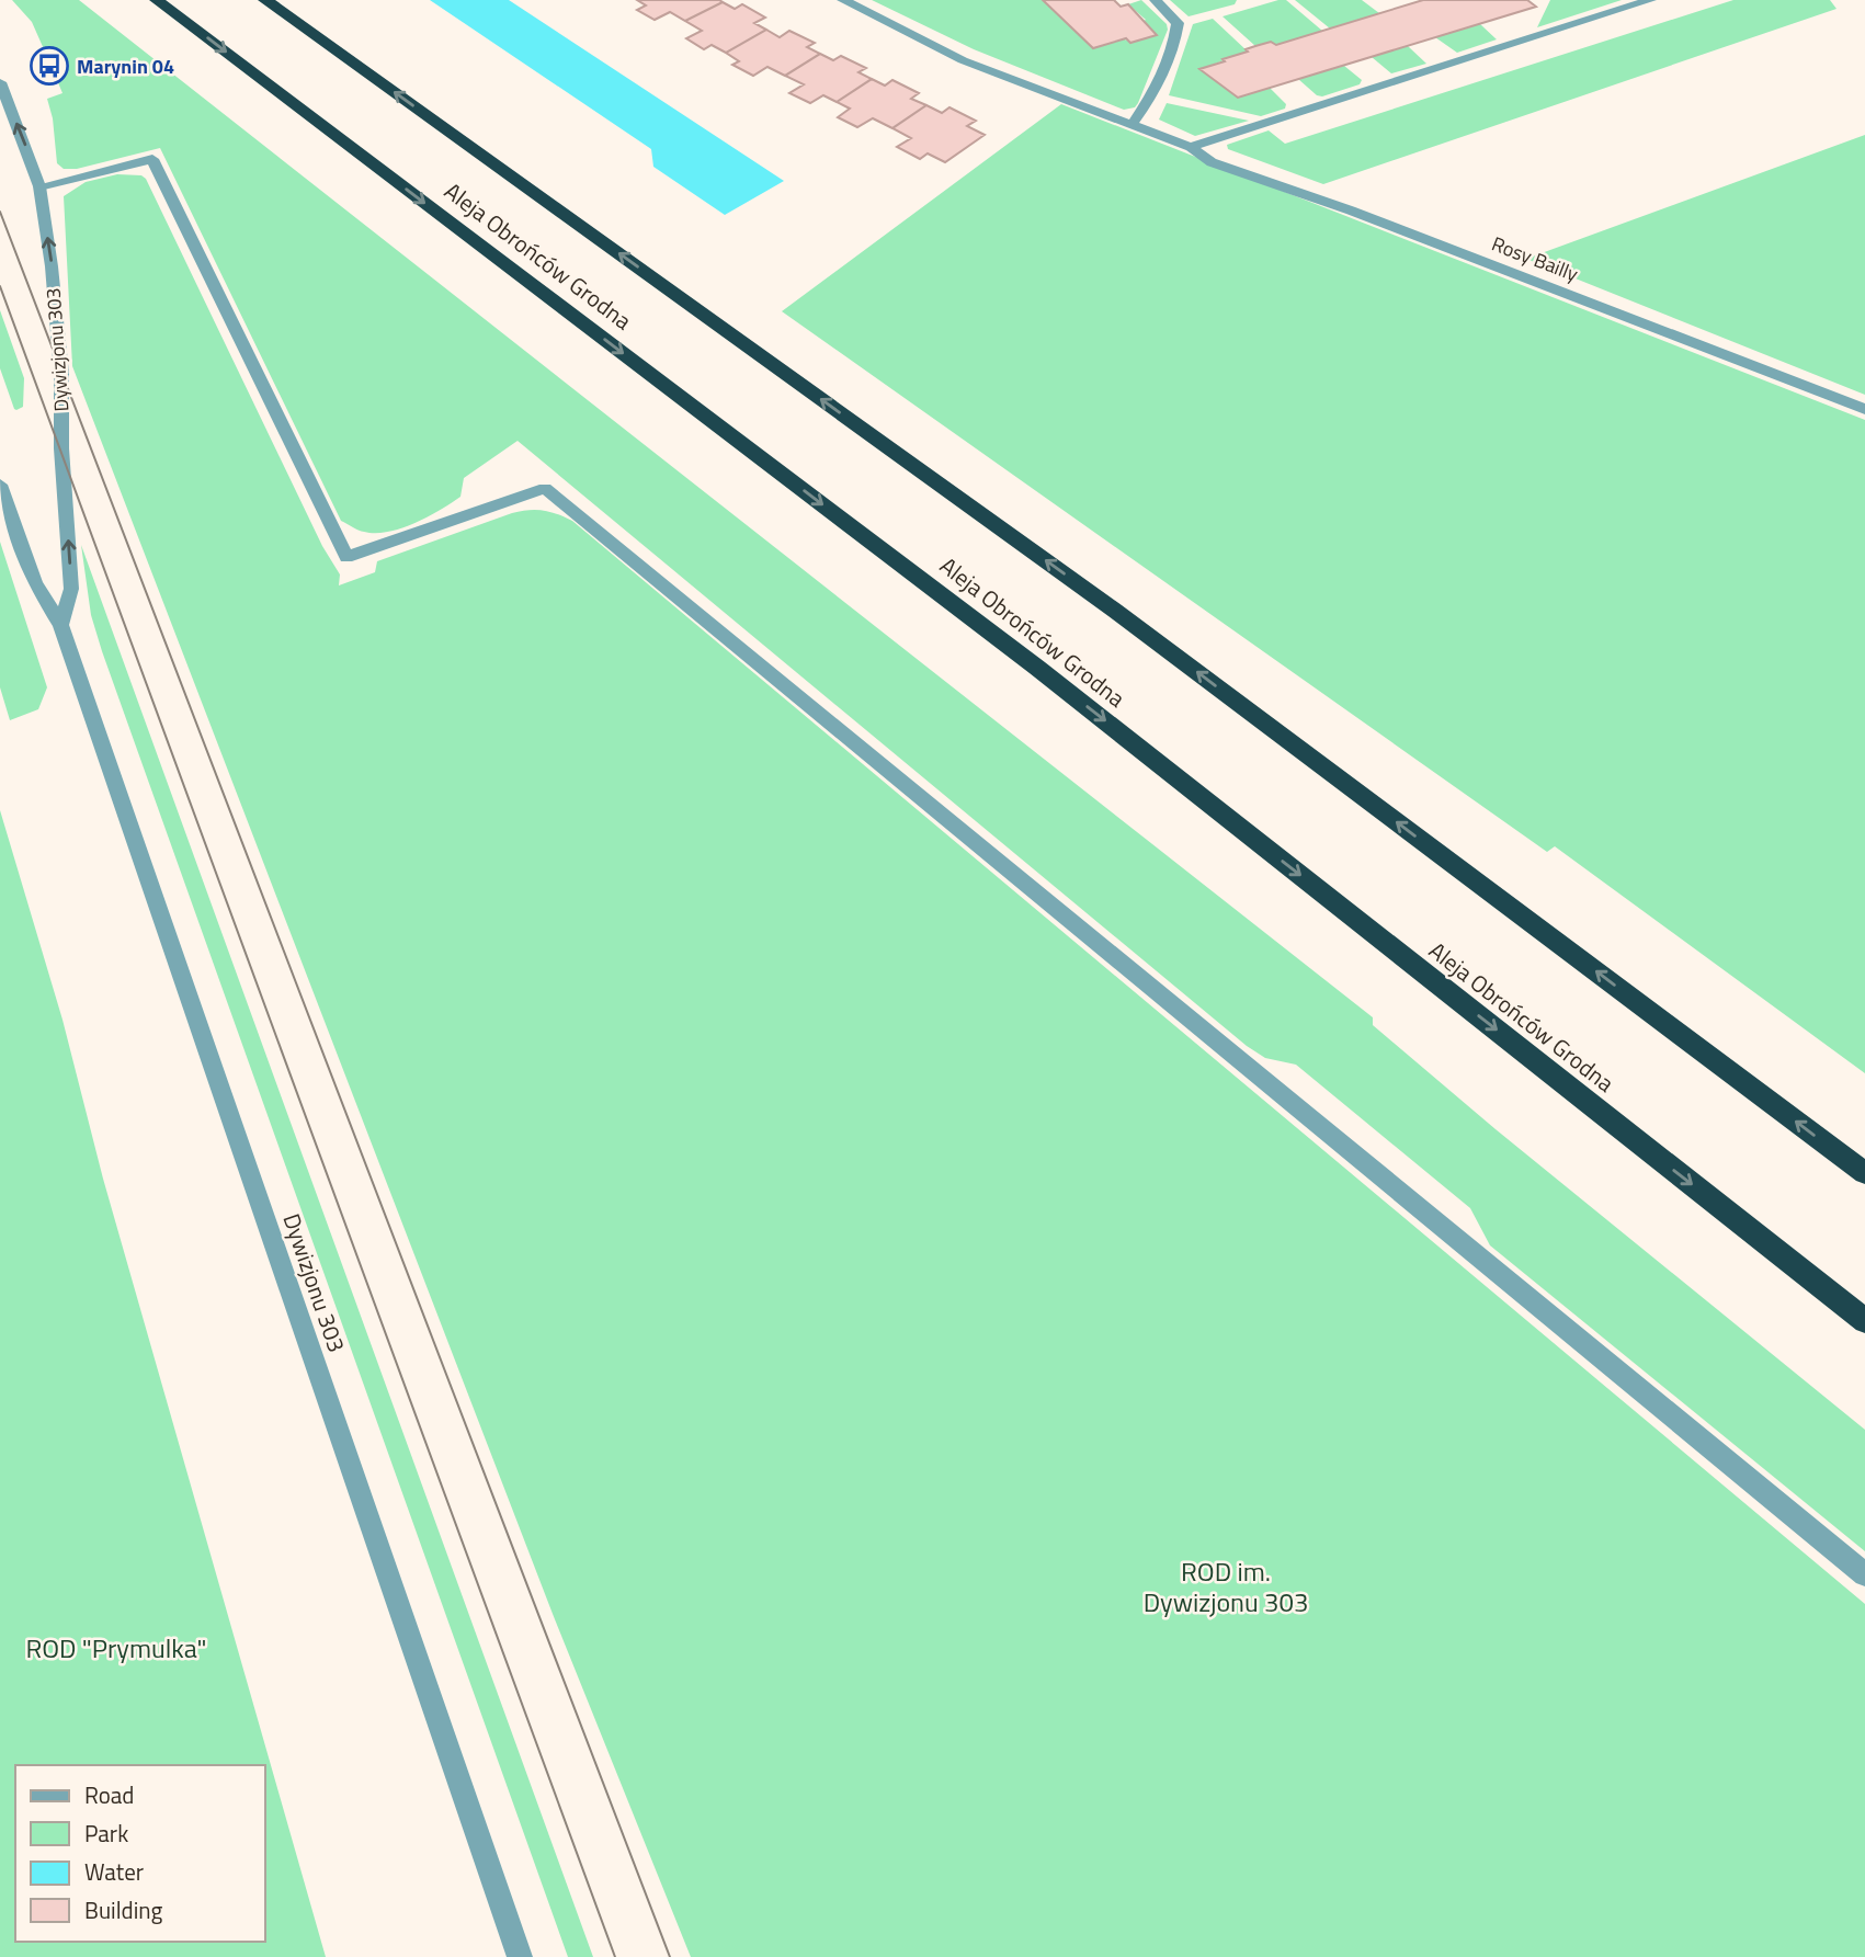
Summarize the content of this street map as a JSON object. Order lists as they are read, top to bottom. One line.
{"streets":{"highway":["Aleja Obrońców Grodna"],"street":["Rosy Bailly","Dywizjonu 303"]},"parks":["ROD im. Dywizjonu 303","ROD \"Prymulka\""],"places":{"bus stop":["Marynin 04"]},"legend":["Road","Park","Water","Building"]}
